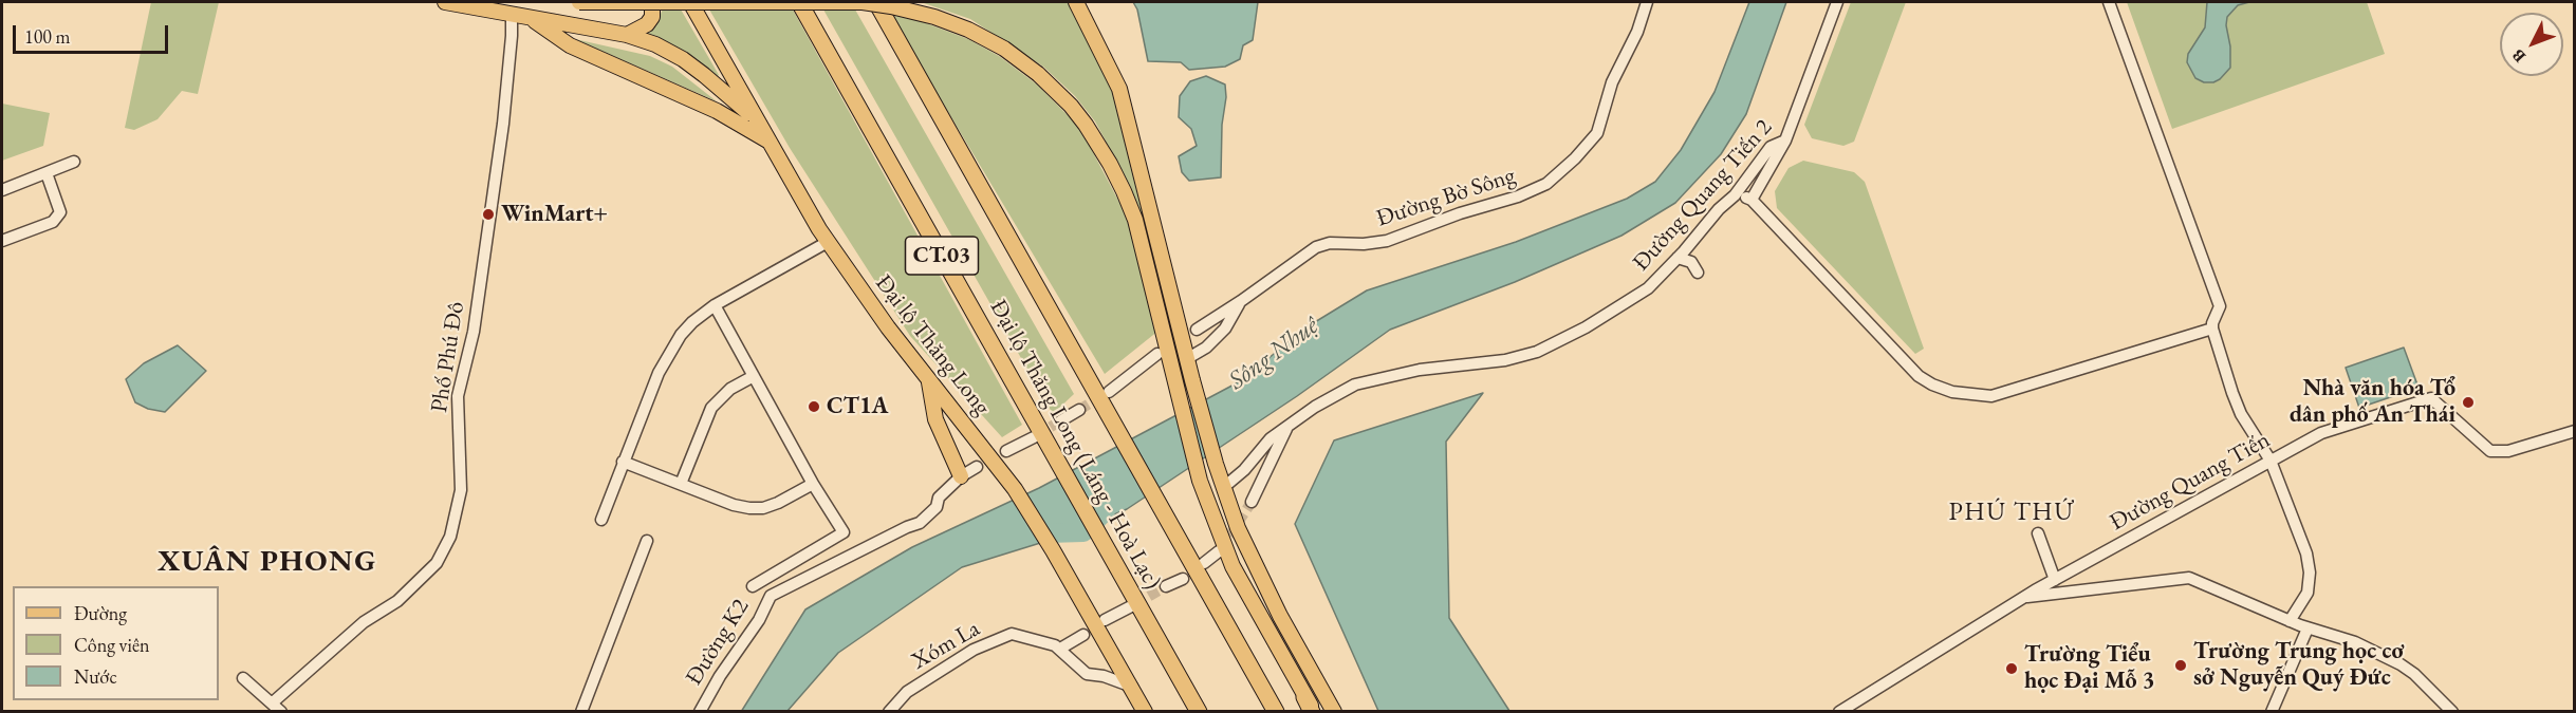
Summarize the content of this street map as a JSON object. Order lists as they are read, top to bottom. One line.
{"streets":{"highway":["CT.03","Đại lộ Thăng Long (Láng - Hoà Lạc)"],"main road":["Đại lộ Thăng Long"],"street":["Đường Quang Tiến 2","Đường Bờ Sông","Phố Phú Đô","Đường Quang Tiến","Đường K2","Xóm La"]},"crossings":[["Đại lộ Thăng Long","Xóm La"]],"districts":["PHÚ THỨ","XUÂN PHONG"],"water":["Sông Nhuệ"],"places":["WinMart+","Nhà văn hóa Tổ dân phố An Thái","CT1A","Trường Trung học cơ sở Nguyễn Quý Đức","Trường Tiểu học Đại Mỗ 3"],"legend":["Đường","Công viên","Nước"],"scale_bar":"100 m","north":"bottom left"}
